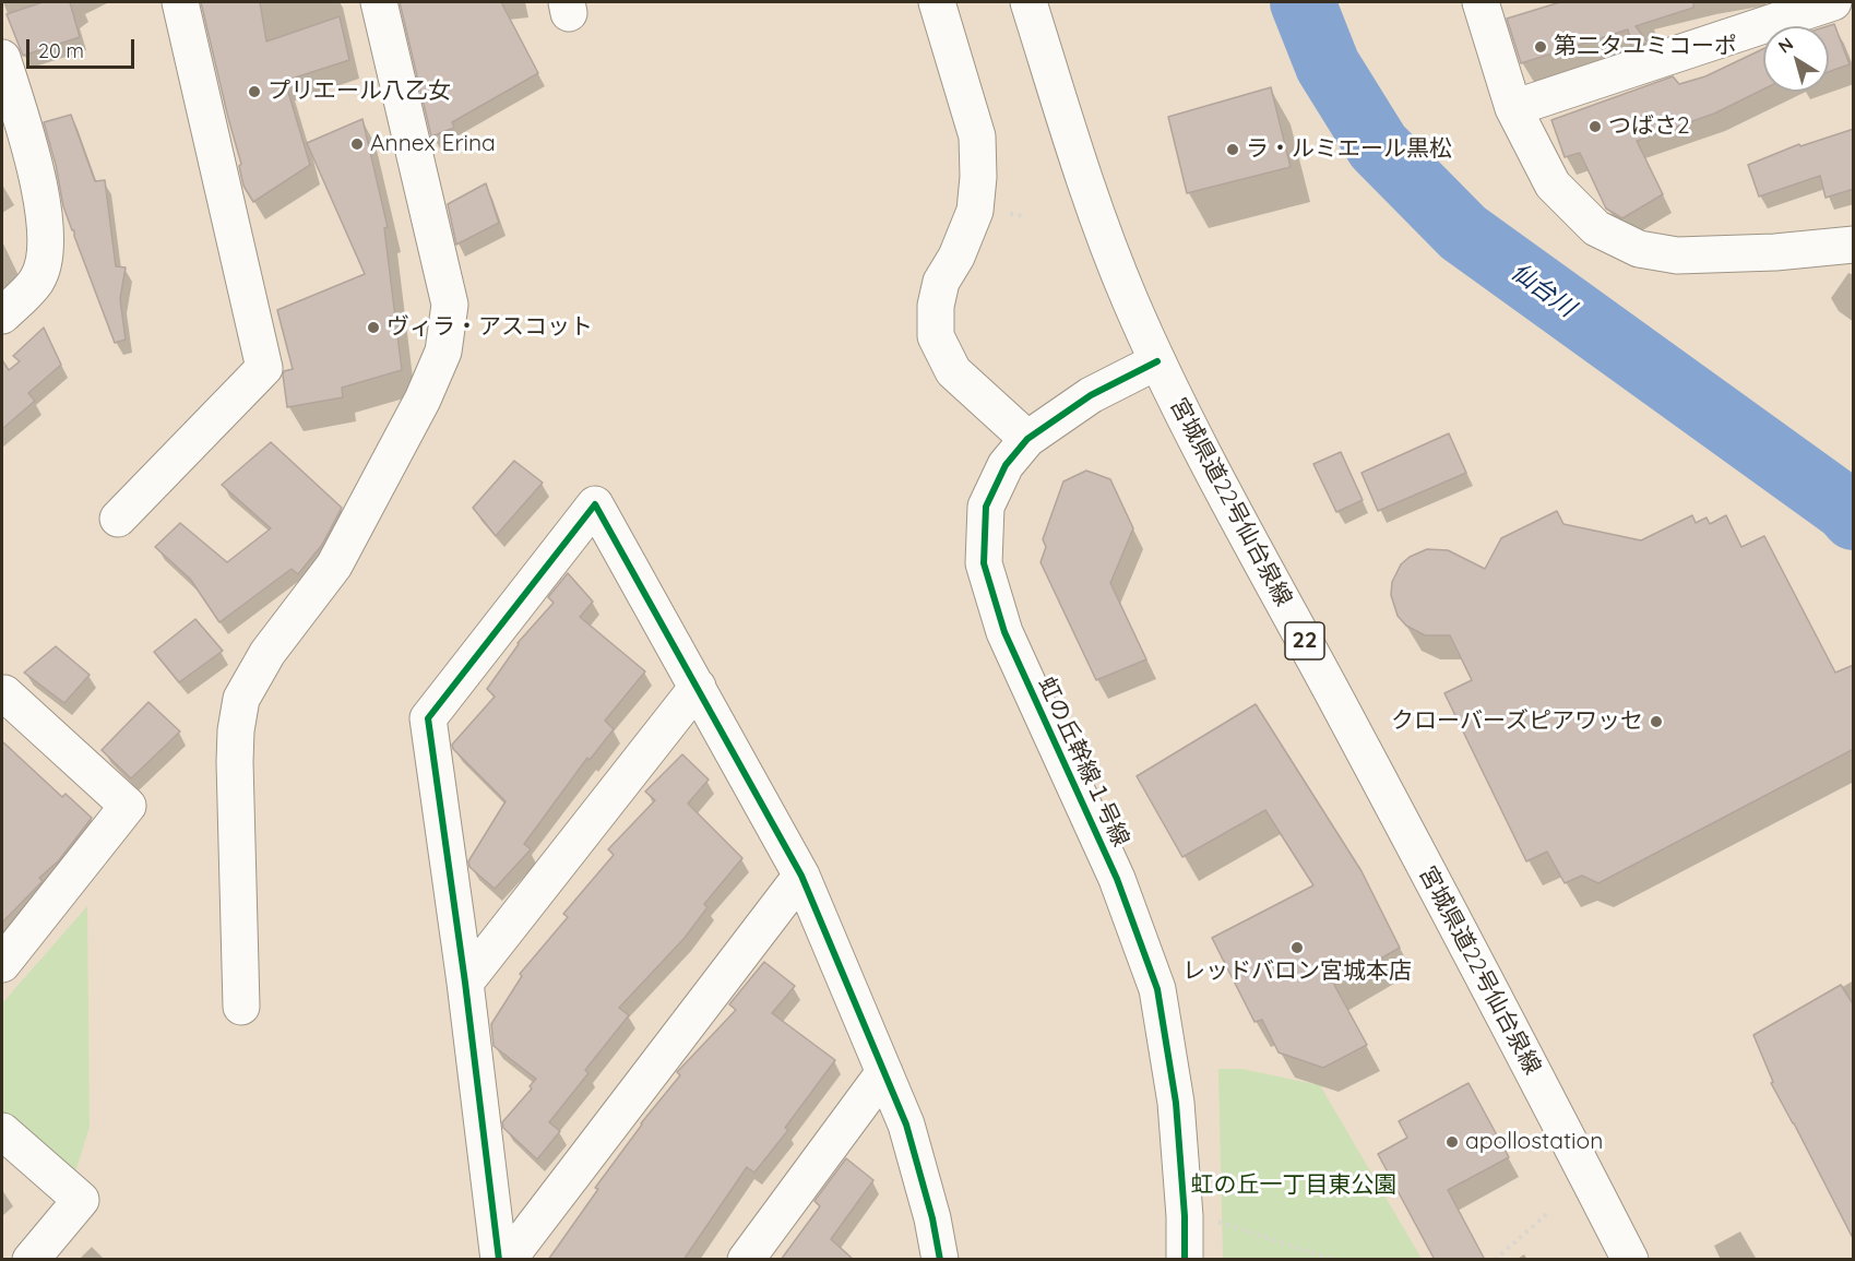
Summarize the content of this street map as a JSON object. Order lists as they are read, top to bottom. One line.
{"streets":{"street":["宮城県道22号仙台泉線","22","虹の丘幹線１号線"]},"crossings":[["宮城県道22号仙台泉線","虹の丘幹線１号線"]],"water":["仙台川"],"parks":["虹の丘一丁目東公園"],"places":["第二タユミコーポ","プリエール八乙女","つばさ2","Annex Erina","ラ・ルミエール黒松","ヴィラ・アスコット","クローバーズピアワッセ","レッドバロン宮城本店","apollostation"],"scale_bar":"20 m","north":"top left"}
